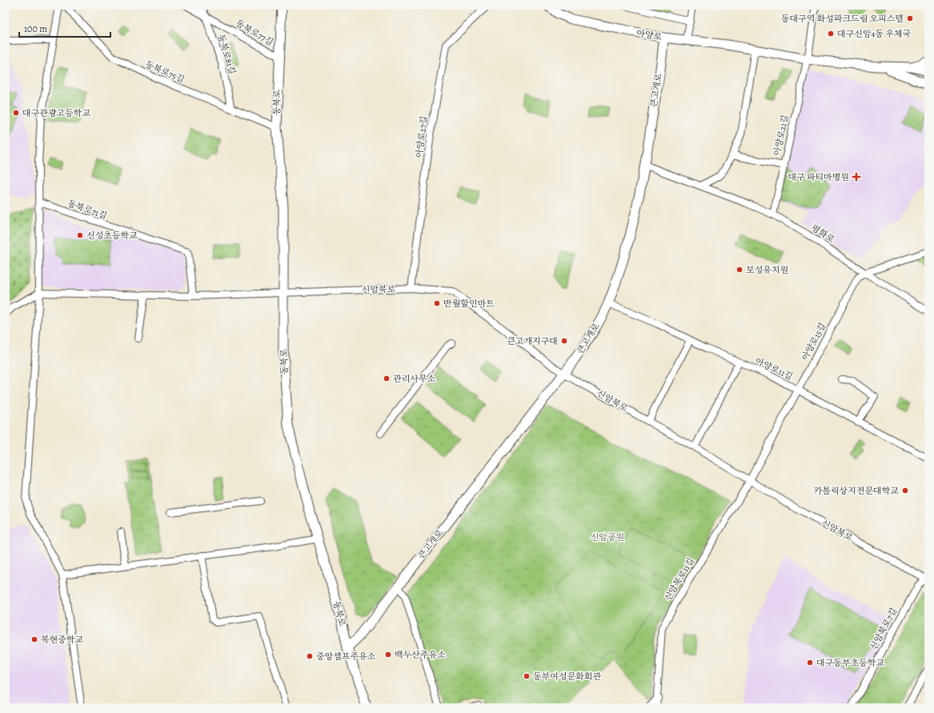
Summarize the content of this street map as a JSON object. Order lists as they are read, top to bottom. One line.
{"streets":{"main road":["아양로","큰고개로","동북로"],"street":["동북로77길","동북로81길","동북로75길","아양로21길","아양로27길","동북로71길","평화로","신암북로","아양로15길","아양로11길","신암북로11길","신암북로7길"]},"crossings":[["동북로77길","동북로81길"],["동북로77길","동북로"],["아양로","큰고개로"],["아양로","아양로21길"],["동북로81길","동북로75길"],["동북로75길","동북로"],["큰고개로","동북로"],["큰고개로","평화로"],["큰고개로","신암북로"],["큰고개로","아양로11길"],["동북로","신암북로"],["아양로21길","평화로"],["아양로27길","신암북로"],["평화로","아양로15길"],["신암북로","아양로15길"],["신암북로","신암북로11길"],["신암북로","신암북로7길"],["아양로15길","아양로11길"],["아양로15길","신암북로11길"]],"parks":["신암공원"],"places":{"other":["동대구역 화성파크드림 오피스텔","대구신암4동 우체국","대구관광고등학교","신성초등학교","보성유치원","반월할인마트","큰고개지구대","관리사무소","카톨릭상지전문대학교","복현중학교","백두산주유소","중앙셀프주유소","대구동부초등학교","동부여성문화회관"],"health":["대구 파티마병원"]},"scale_bar":"100 m"}
